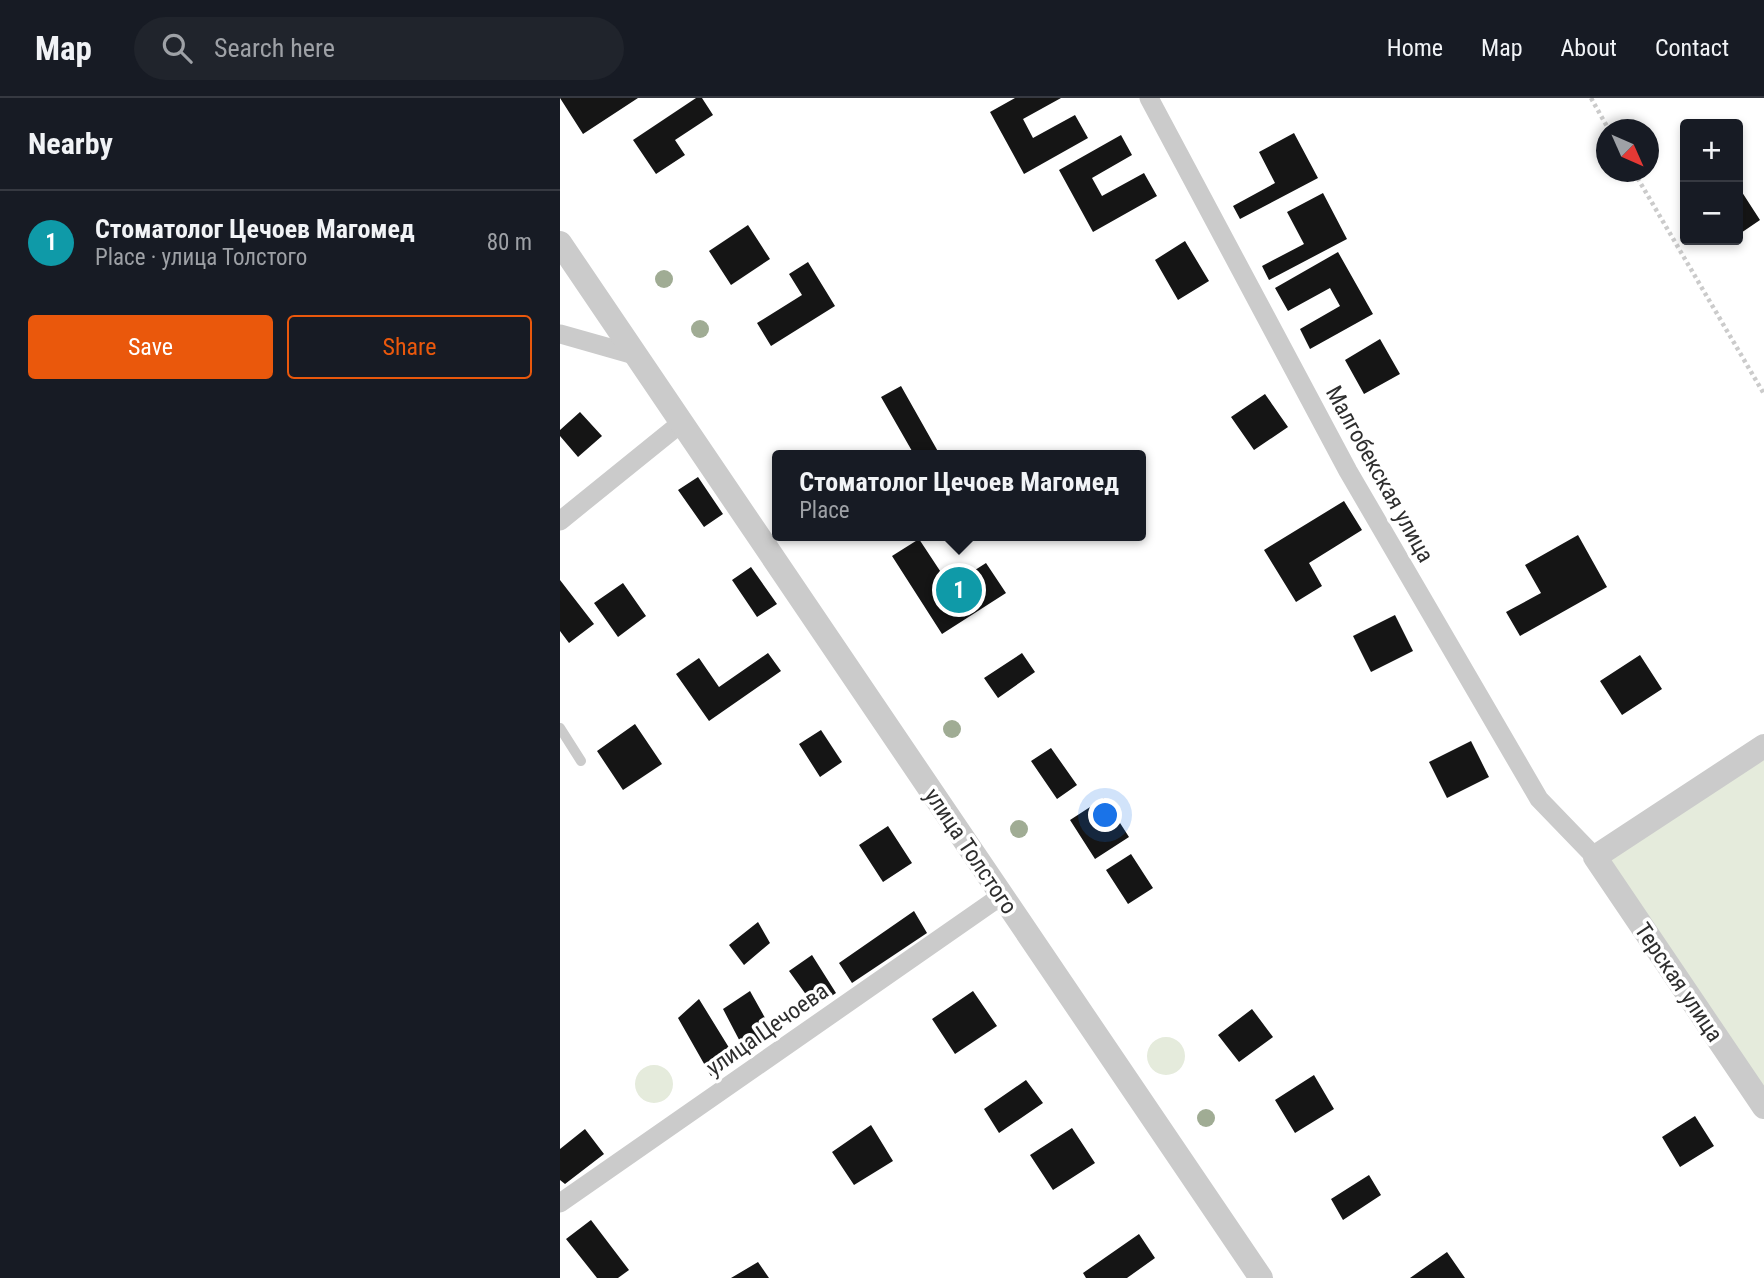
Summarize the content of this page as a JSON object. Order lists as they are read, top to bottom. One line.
{"streets":{"street":["Малгобекская улица","улица Толстого","Терская улица","улица Цечоева"]},"crossings":[["Малгобекская улица","Терская улица"],["улица Толстого","улица Цечоева"]],"north":"bottom right","page":{"header":"Map","search":"Search here","nav":["Home","Map","About","Contact"],"heading":"Nearby","map_buttons":["+","−"],"list":[{"mark":"1","name":"Стоматолог Цечоев Магомед","note":"Place · улица Толстого","value":"80 m"}],"buttons":["Save","Share"],"popup":["Стоматолог Цечоев Магомед","Place"],"pins":"1"}}
